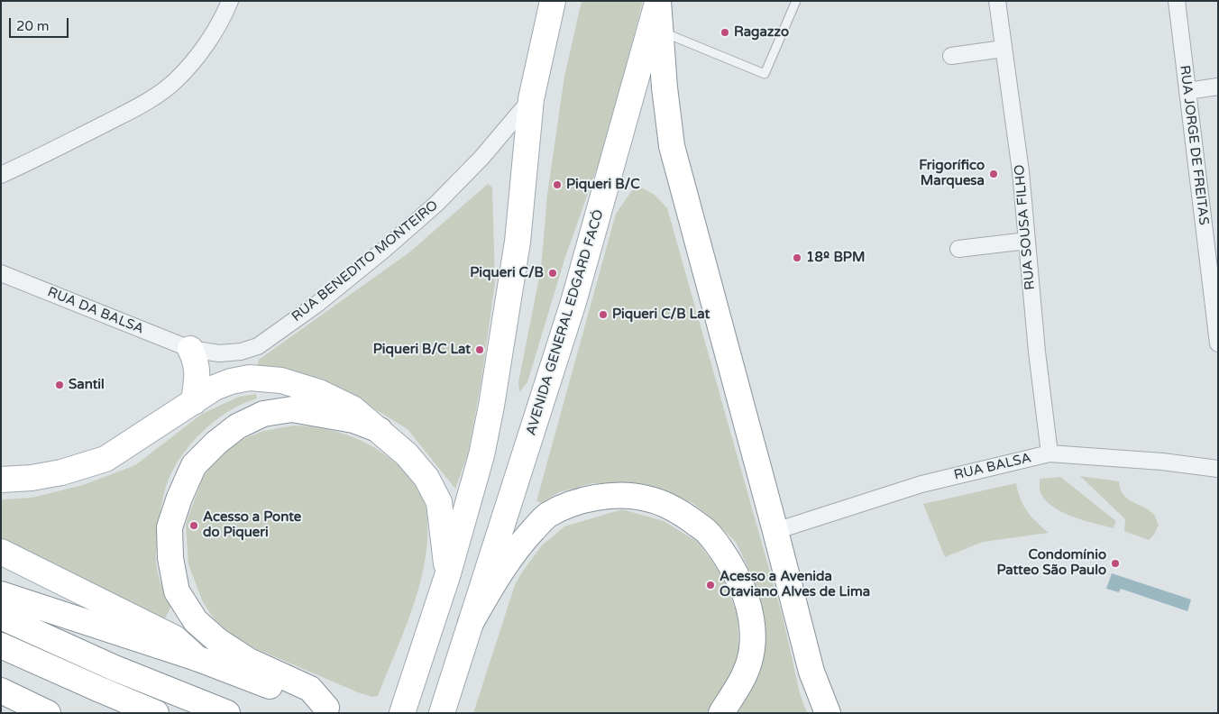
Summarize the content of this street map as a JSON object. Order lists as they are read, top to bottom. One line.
{"streets":{"main road":["AVENIDA GENERAL EDGARD FACÓ"],"street":["RUA JORGE DE FREITAS","RUA SOUSA FILHO","RUA BENEDITO MONTEIRO","RUA DA BALSA","RUA BALSA"]},"crossings":[["RUA SOUSA FILHO","RUA BALSA"],["RUA BENEDITO MONTEIRO","RUA DA BALSA"]],"places":["Ragazzo","Frigorífico Marquesa","Piqueri B/C","18º BPM","Piqueri C/B","Piqueri C/B Lat","Piqueri B/C Lat","Santil","Acesso a Ponte do Piqueri","Condomínio Patteo São Paulo","Acesso a Avenida Otaviano Alves de Lima"],"scale_bar":"20 m"}
